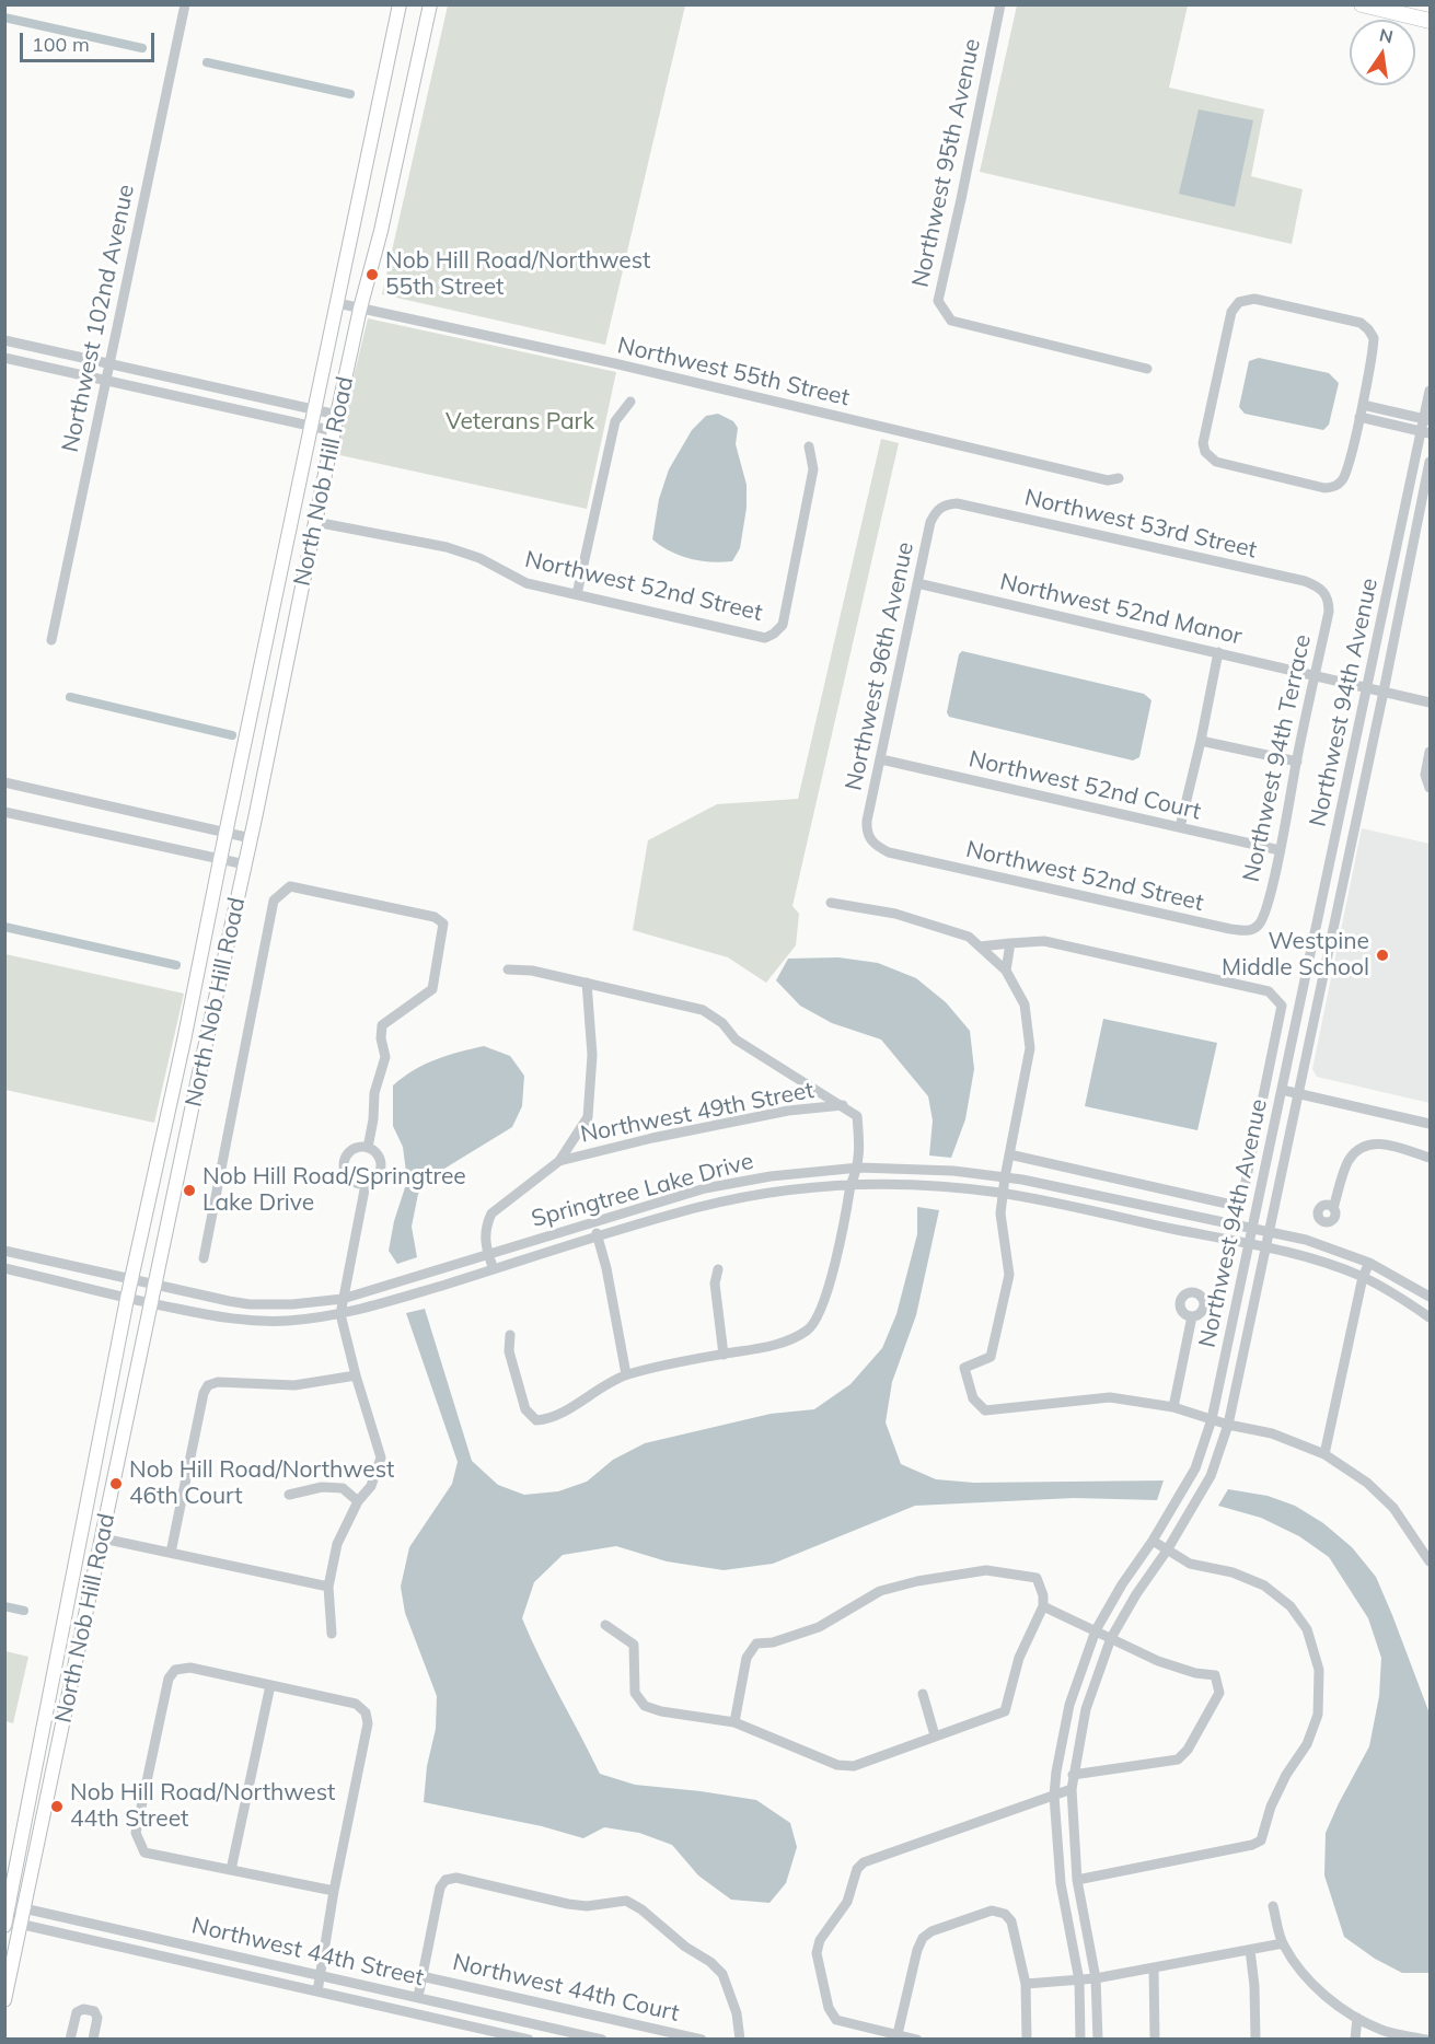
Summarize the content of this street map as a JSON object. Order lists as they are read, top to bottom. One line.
{"streets":{"main road":["North Nob Hill Road"],"street":["Northwest 95th Avenue","Northwest 102nd Avenue","Northwest 55th Street","Northwest 53rd Street","Northwest 52nd Street","Northwest 52nd Manor","Northwest 96th Avenue","Northwest 94th Avenue","Northwest 94th Terrace","Northwest 52nd Court","Northwest 49th Street","Springtree Lake Drive","Northwest 44th Street","Northwest 44th Court"]},"crossings":[["Northwest 55th Street","North Nob Hill Road"],["North Nob Hill Road","Northwest 52nd Street"],["North Nob Hill Road","Springtree Lake Drive"],["North Nob Hill Road","Northwest 44th Street"],["Northwest 53rd Street","Northwest 96th Avenue"],["Northwest 53rd Street","Northwest 94th Terrace"],["Northwest 52nd Street","Northwest 96th Avenue"],["Northwest 52nd Street","Northwest 94th Terrace"],["Northwest 52nd Manor","Northwest 96th Avenue"],["Northwest 52nd Manor","Northwest 94th Avenue"],["Northwest 52nd Manor","Northwest 94th Terrace"],["Northwest 96th Avenue","Northwest 52nd Court"],["Northwest 94th Avenue","Springtree Lake Drive"],["Northwest 94th Terrace","Northwest 52nd Court"]],"parks":["Veterans Park"],"places":["Nob Hill Road/Northwest 55th Street","Westpine Middle School","Nob Hill Road/Springtree Lake Drive","Nob Hill Road/Northwest 46th Court","Nob Hill Road/Northwest 44th Street"],"scale_bar":"100 m","north":"top"}
